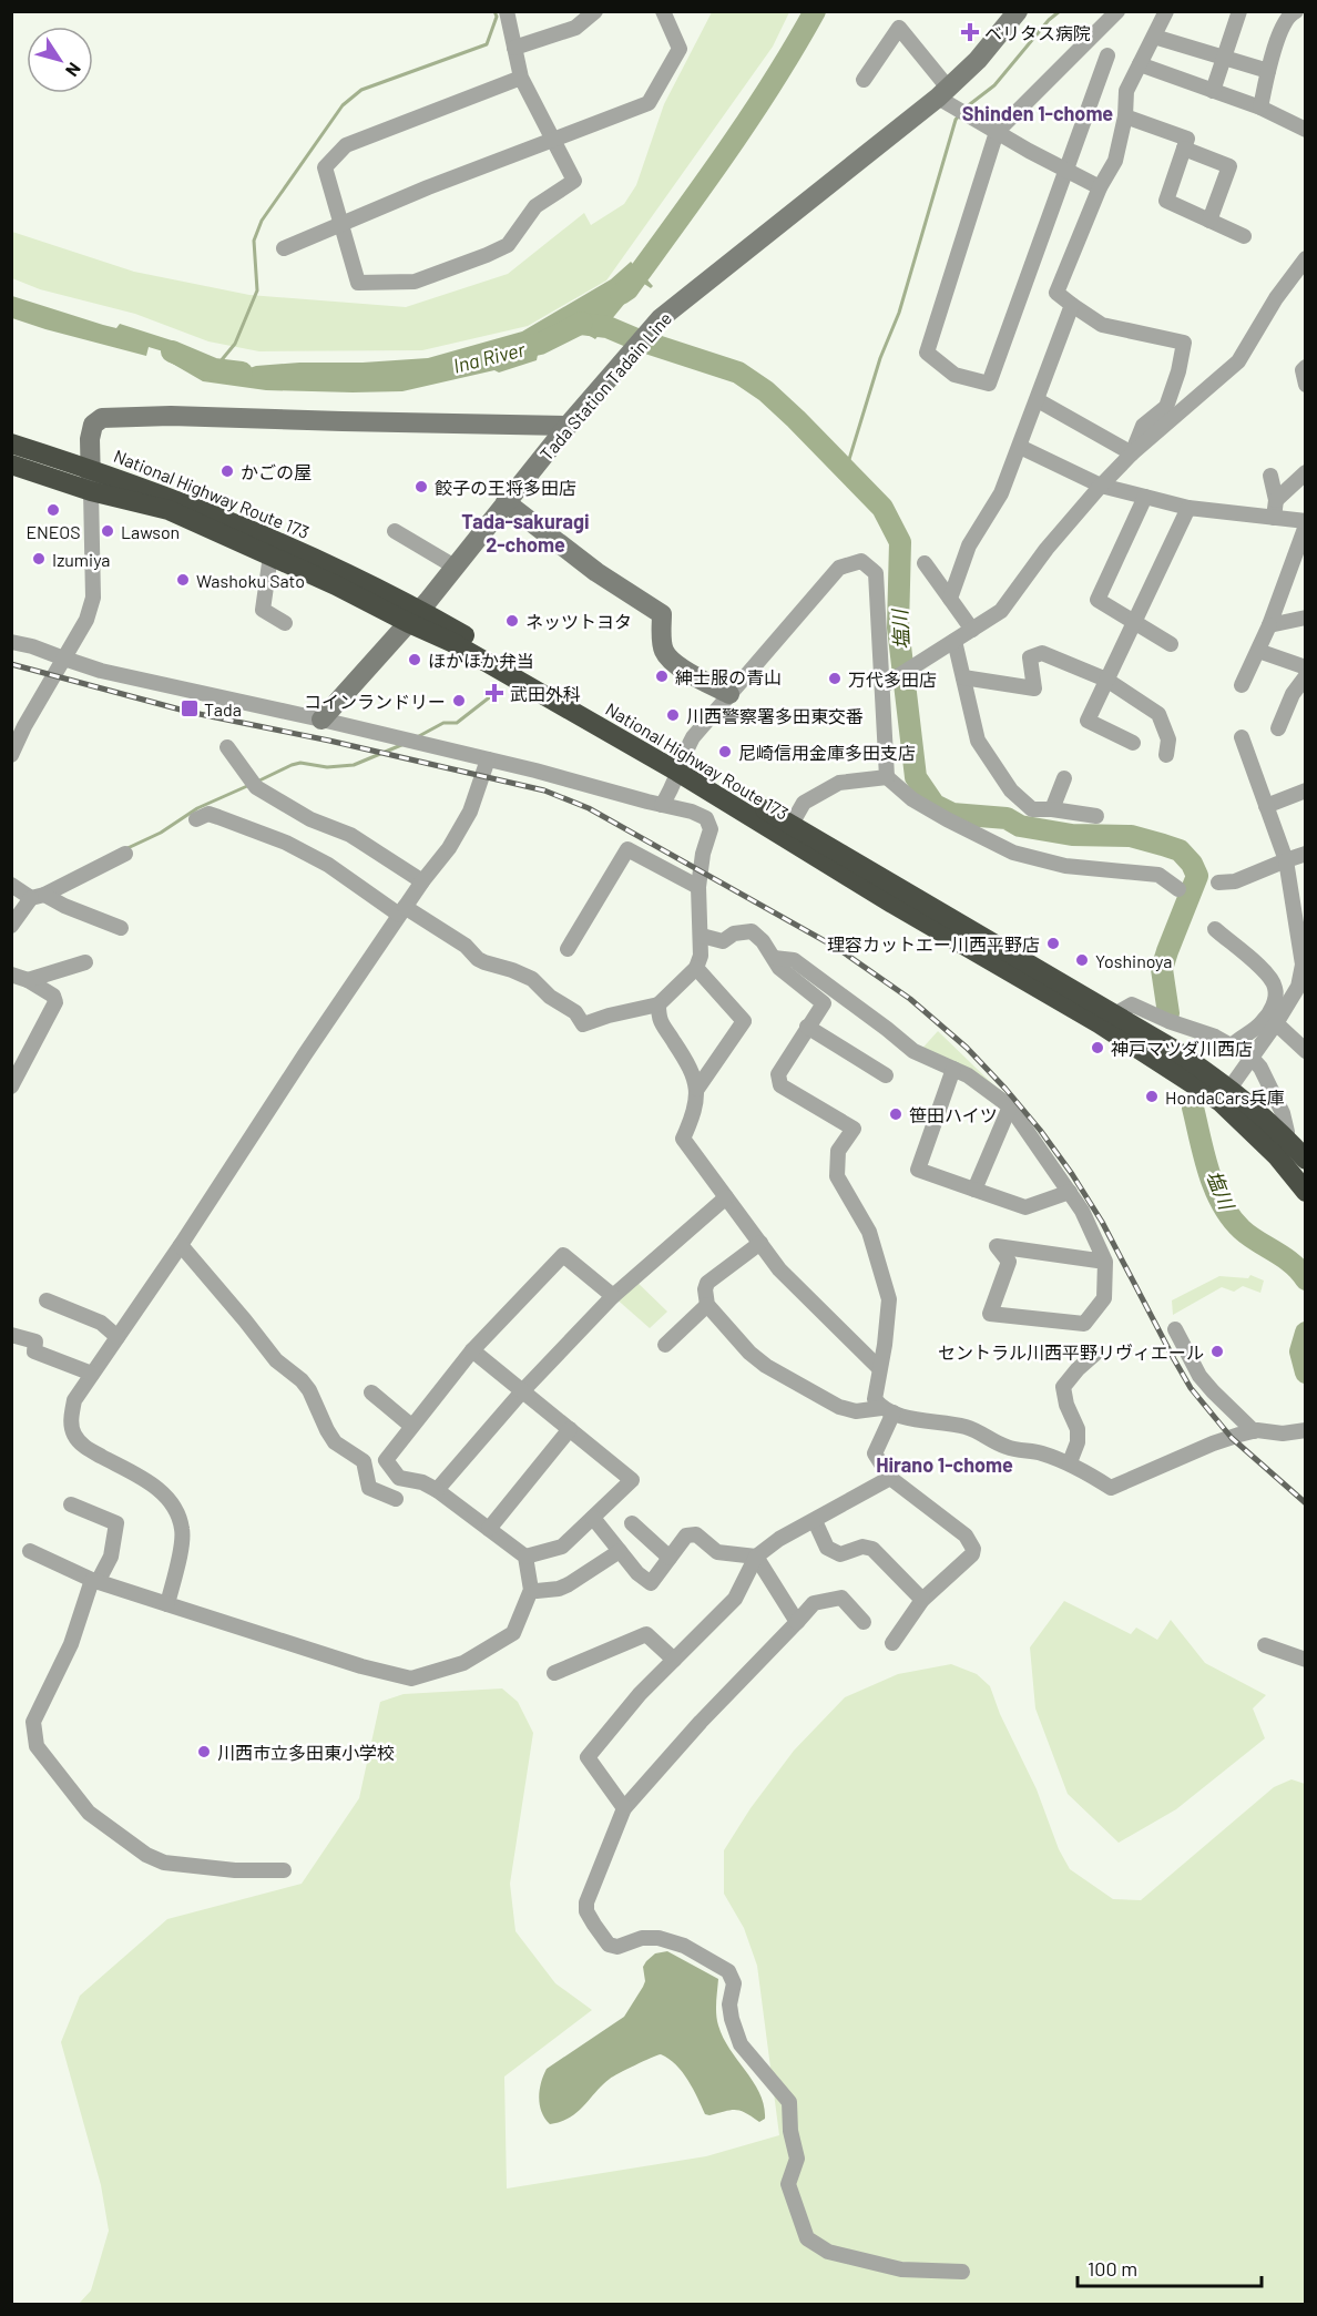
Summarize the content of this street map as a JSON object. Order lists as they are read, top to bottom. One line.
{"streets":{"highway":["National Highway Route 173"],"main road":["Tada Station Tadain Line"]},"crossings":[["Tada Station Tadain Line","National Highway Route 173"]],"districts":["Shinden 1-chome","Tada-sakuragi 2-chome","Hirano 1-chome"],"water":["Ina River","塩川"],"places":{"health":["ベリタス病院","武田外科"],"other":["かごの屋","餃子の王将多田店","ENEOS","Lawson","Izumiya","Washoku Sato","ネッツトヨタ","ほかほか弁当","紳士服の青山","万代多田店","コインランドリー","川西警察署多田東交番","尼崎信用金庫多田支店","理容カットエー川西平野店","Yoshinoya","神戸マツダ川西店","HondaCars兵庫","笹田ハイツ","セントラル川西平野リヴィエール","川西市立多田東小学校"],"transit":["Tada"]},"scale_bar":"100 m","north":"bottom right"}
